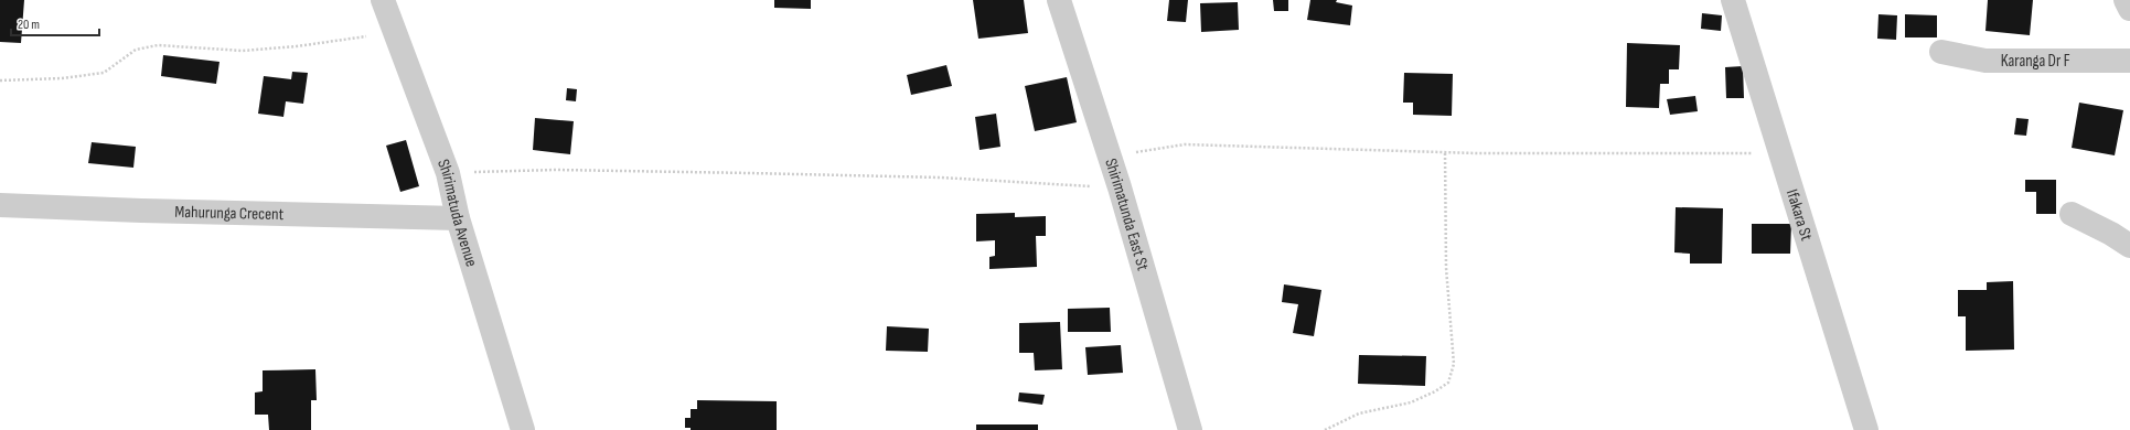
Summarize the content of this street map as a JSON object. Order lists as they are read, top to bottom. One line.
{"streets":{"street":["Karanga Dr F","Mahurunga Crecent","Shirimatuda Avenue","Shirimatunda East St","Ifakara St"]},"crossings":[["Mahurunga Crecent","Shirimatuda Avenue"]],"scale_bar":"20 m"}
